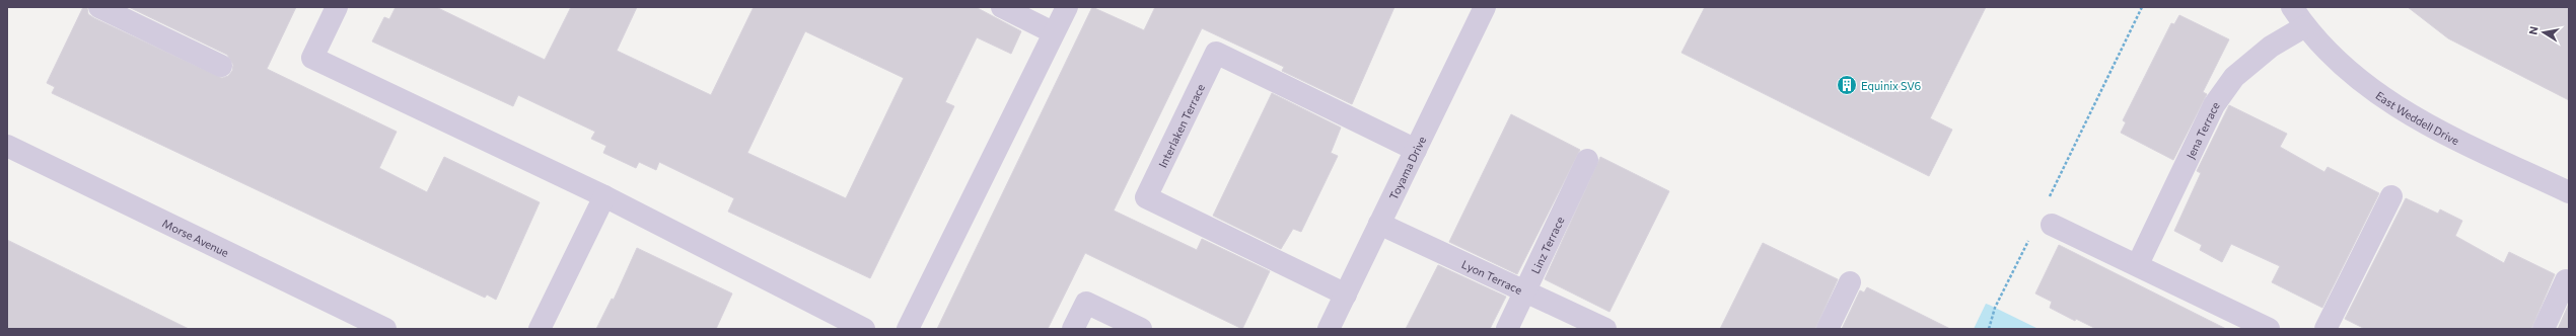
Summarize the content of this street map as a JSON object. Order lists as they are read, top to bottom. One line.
{"streets":{"street":["East Weddell Drive","Interlaken Terrace","Jena Terrace","Toyama Drive","Morse Avenue","Linz Terrace","Lyon Terrace"]},"crossings":[["East Weddell Drive","Jena Terrace"],["Interlaken Terrace","Toyama Drive"],["Toyama Drive","Lyon Terrace"],["Linz Terrace","Lyon Terrace"]],"places":{"building":["Equinix SV6"]},"north":"left"}
